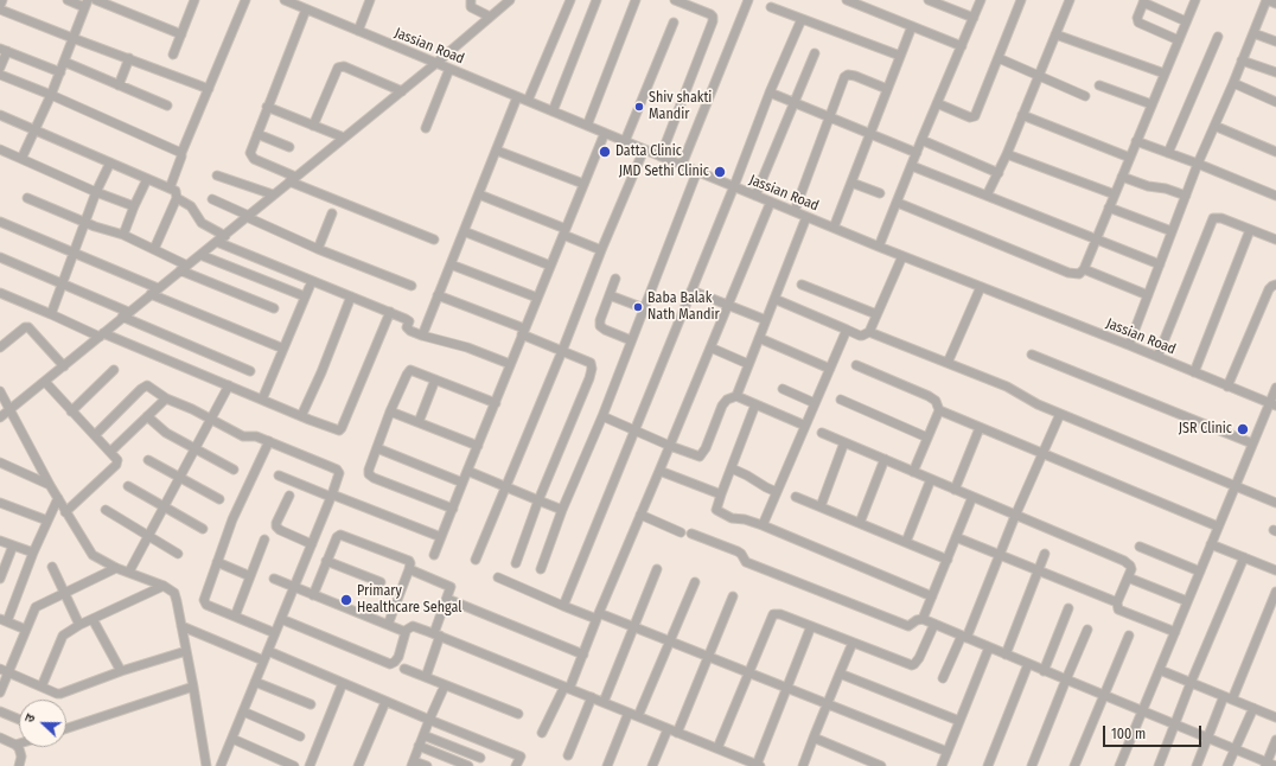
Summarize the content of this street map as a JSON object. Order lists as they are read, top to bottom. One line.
{"streets":{"street":["Jassian Road"]},"places":["Shiv shakti Mandir","Datta Clinic","JMD Sethi Clinic","Baba Balak Nath Mandir","JSR Clinic","Primary Healthcare Sehgal"],"scale_bar":"100 m","north":"left"}
